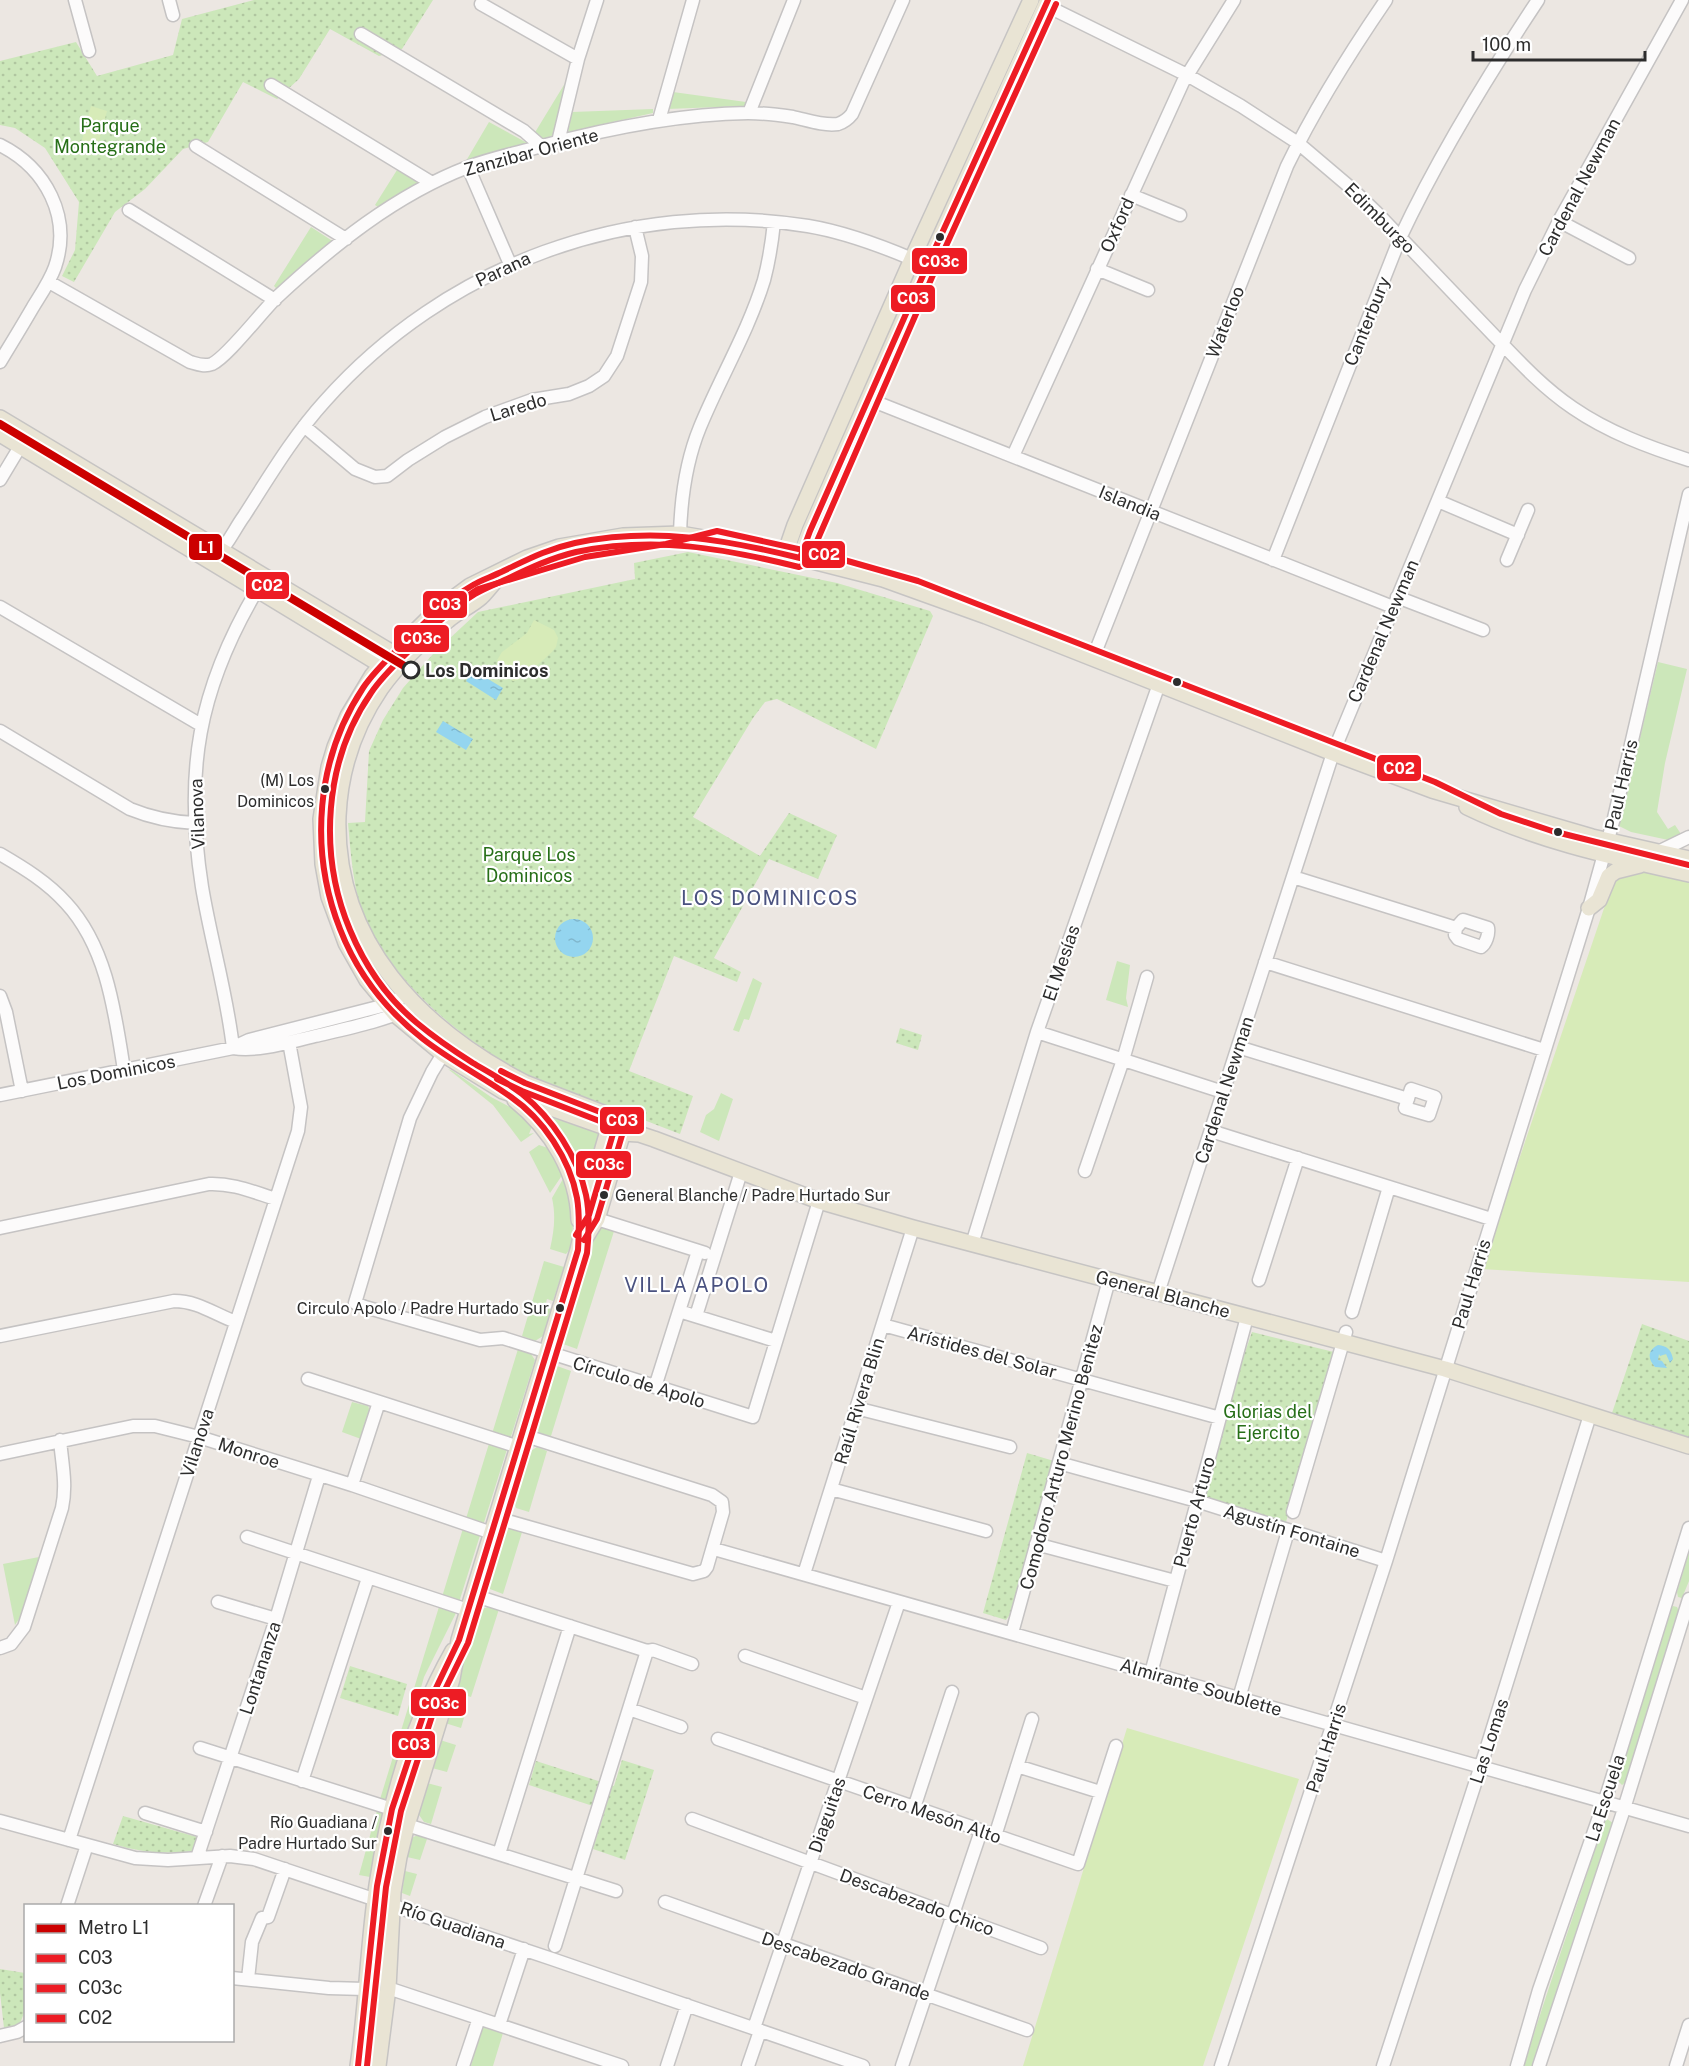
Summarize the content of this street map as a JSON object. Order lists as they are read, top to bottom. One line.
{"streets":{"main road":["General Blanche"],"street":["Zanzibar Oriente","Cardenal Newman","Edimburgo","Oxford","Parana","Canterbury","Waterloo","Laredo","Islandia","Paul Harris","Vilanova","El Mesías","Los Dominicos","Arístides del Solar","Círculo de Apolo","Raúl Rivera Blin","Monroe","Comodoro Arturo Merino Benitez","Puerto Arturo","Agustín Fontaine","Lontananza","Almirante Soublette","Las Lomas","La Escuela","Cerro Mesón Alto","Diaguitas","Descabezado Chico","Río Guadiana","Descabezado Grande"]},"crossings":[["Cardenal Newman","Edimburgo"],["Cardenal Newman","Islandia"],["Cardenal Newman","General Blanche"],["Edimburgo","Oxford"],["Edimburgo","Canterbury"],["Edimburgo","Waterloo"],["Oxford","Islandia"],["Parana","Laredo"],["Canterbury","Islandia"],["Waterloo","Islandia"],["Paul Harris","General Blanche"],["Paul Harris","Agustín Fontaine"],["Paul Harris","Almirante Soublette"],["Vilanova","Los Dominicos"],["Vilanova","Monroe"],["Vilanova","Río Guadiana"],["El Mesías","General Blanche"],["General Blanche","Círculo de Apolo"],["General Blanche","Raúl Rivera Blin"],["General Blanche","Comodoro Arturo Merino Benitez"],["General Blanche","Puerto Arturo"],["General Blanche","Las Lomas"],["Arístides del Solar","Raúl Rivera Blin"],["Arístides del Solar","Comodoro Arturo Merino Benitez"],["Arístides del Solar","Puerto Arturo"],["Raúl Rivera Blin","Almirante Soublette"],["Monroe","Lontananza"],["Monroe","Almirante Soublette"],["Comodoro Arturo Merino Benitez","Agustín Fontaine"],["Comodoro Arturo Merino Benitez","Almirante Soublette"],["Puerto Arturo","Agustín Fontaine"],["Puerto Arturo","Almirante Soublette"],["Lontananza","Río Guadiana"],["Almirante Soublette","Las Lomas"],["Almirante Soublette","La Escuela"],["Almirante Soublette","Diaguitas"],["Cerro Mesón Alto","Diaguitas"],["Diaguitas","Descabezado Chico"],["Diaguitas","Río Guadiana"],["Diaguitas","Descabezado Grande"]],"districts":["LOS DOMINICOS","VILLA APOLO"],"parks":["Parque Montegrande","Parque Los Dominicos","Glorias del Ejercito"],"places":["Los Dominicos","(M) Los Dominicos","General Blanche / Padre Hurtado Sur","Circulo Apolo / Padre Hurtado Sur","Río Guadiana / Padre Hurtado Sur"],"lines":["transit line C03","transit line C03c","metro line L1","transit line C02"],"legend":["Metro L1","C03","C03c","C02"],"scale_bar":"100 m"}
